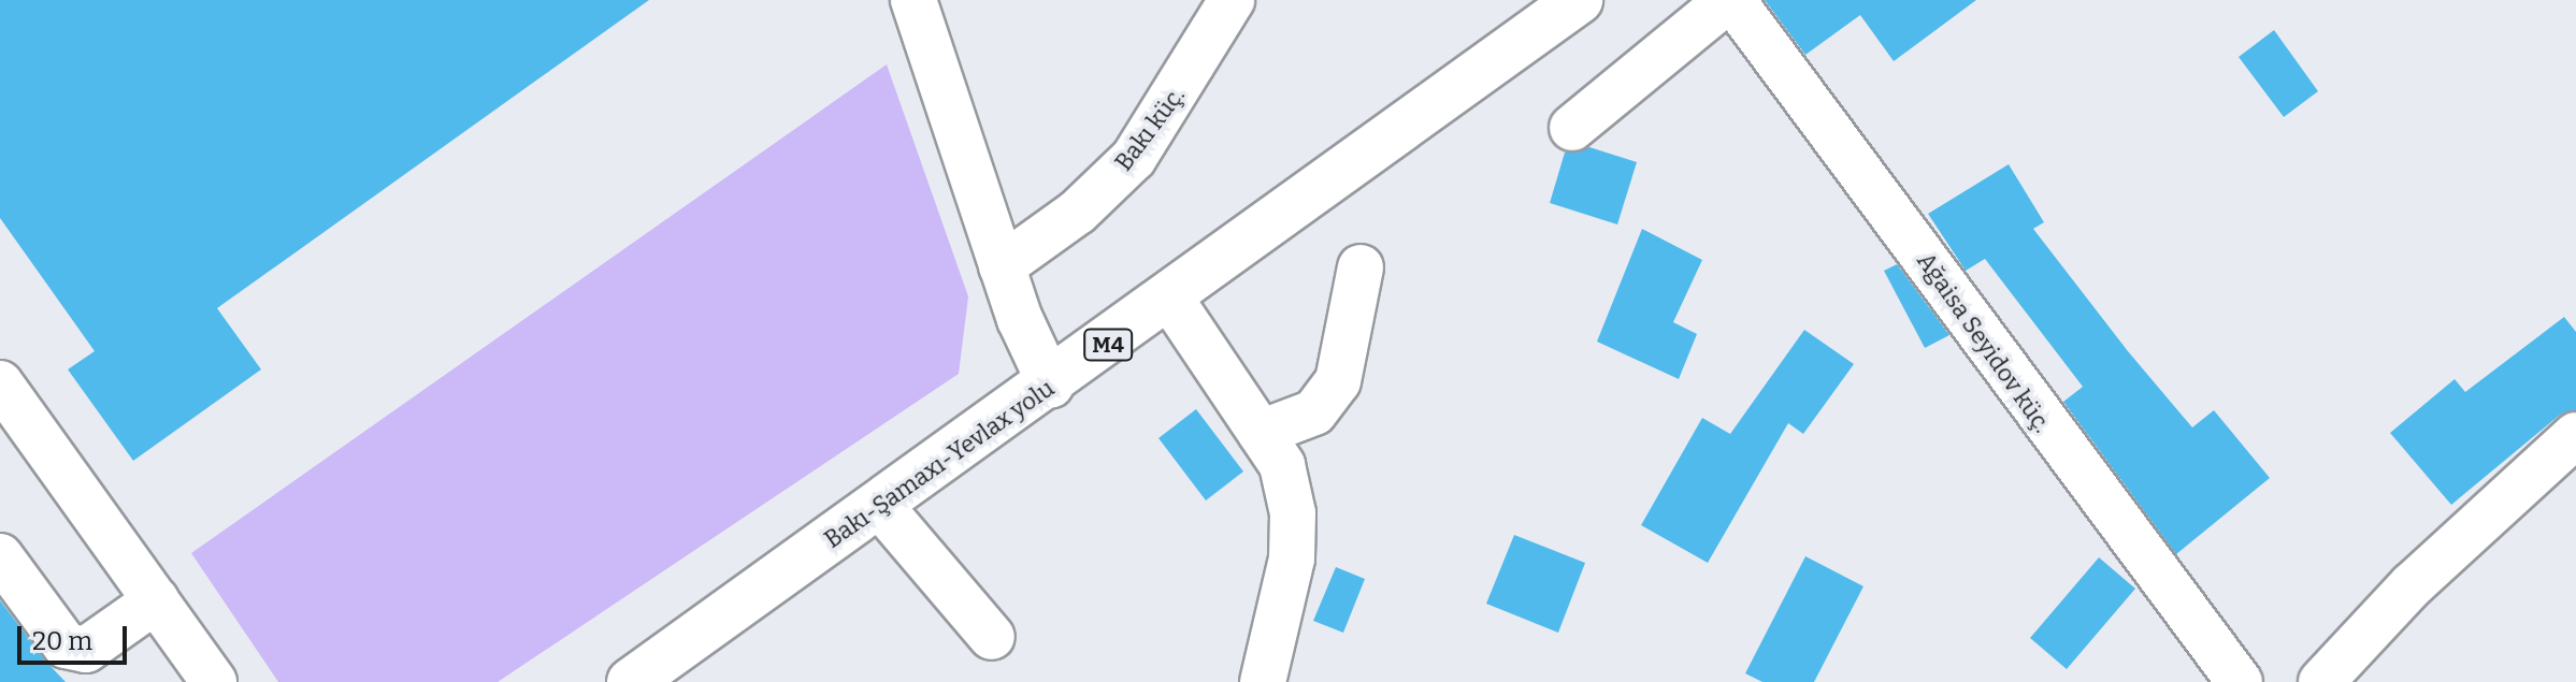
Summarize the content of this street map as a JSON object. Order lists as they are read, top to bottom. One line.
{"streets":{"highway":["M4","Bakı-Şamaxı-Yevlax yolu"],"street":["Bakı küç.","Ağaisa Seyidov küç."]},"scale_bar":"20 m"}
